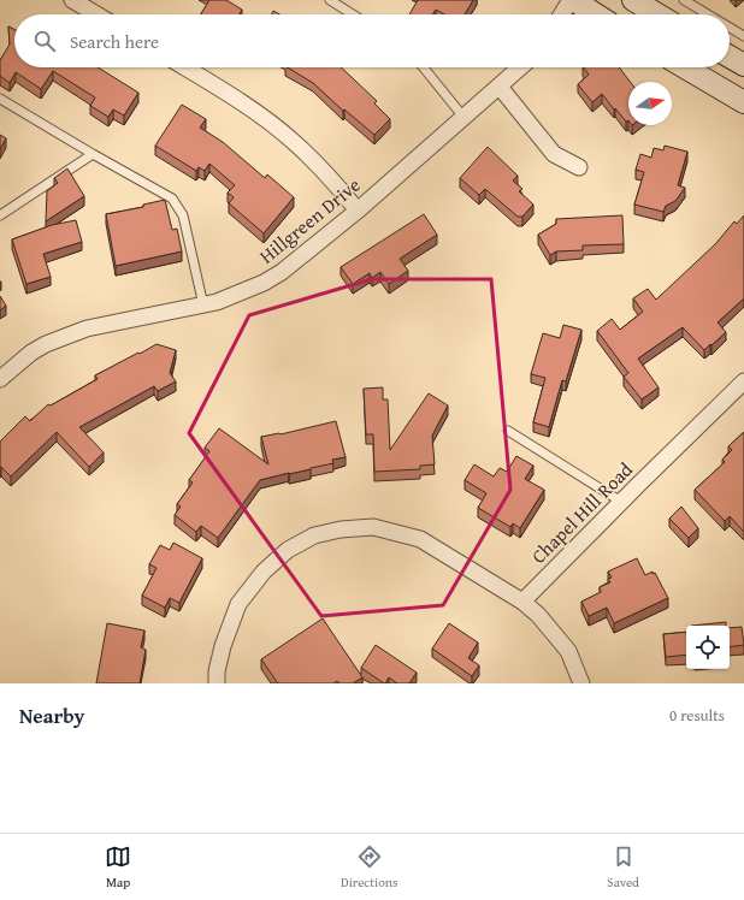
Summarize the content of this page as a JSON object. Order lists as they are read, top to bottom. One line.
{"streets":{"street":["Hillgreen Drive","Chapel Hill Road"]},"north":"right","page":{"search":"Search here","heading":["Nearby","0 results"],"nav":["Map","Directions","Saved"]}}
